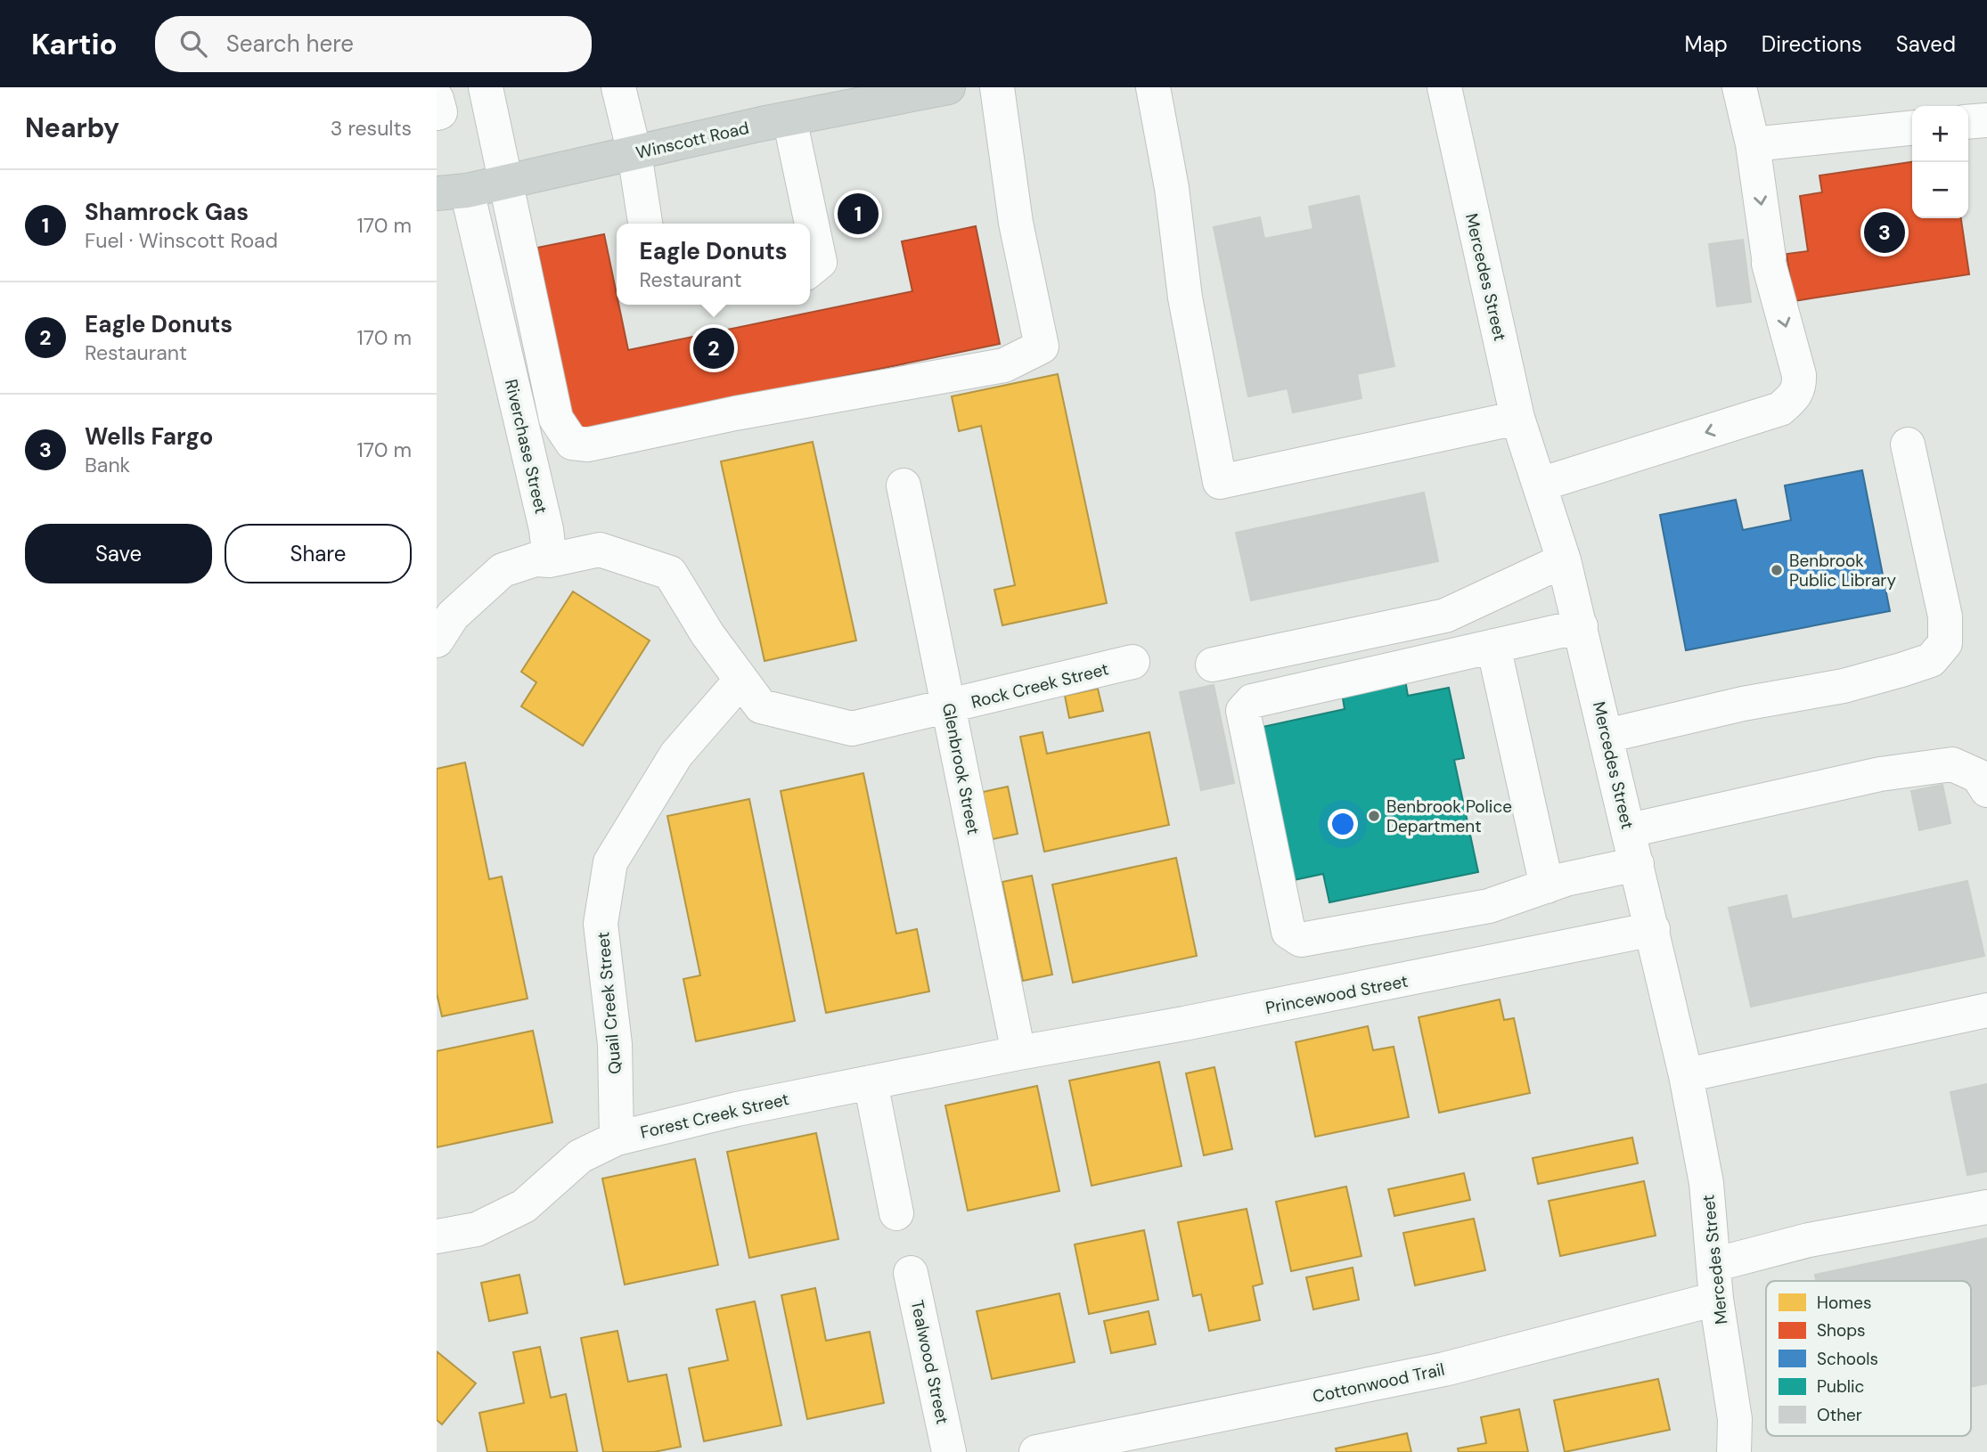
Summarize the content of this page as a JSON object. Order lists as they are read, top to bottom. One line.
{"streets":{"main road":["Winscott Road"],"street":["Mercedes Street","Riverchase Street","Rock Creek Street","Glenbrook Street","Princewood Street","Quail Creek Street","Forest Creek Street","Tealwood Street","Cottonwood Trail"]},"crossings":[["Winscott Road","Riverchase Street"],["Mercedes Street","Princewood Street"],["Mercedes Street","Cottonwood Trail"],["Rock Creek Street","Glenbrook Street"],["Rock Creek Street","Quail Creek Street"],["Glenbrook Street","Princewood Street"],["Glenbrook Street","Forest Creek Street"],["Princewood Street","Forest Creek Street"],["Quail Creek Street","Forest Creek Street"]],"places":["Benbrook Public Library","Benbrook Police Department"],"legend":["Homes","Shops","Schools","Public","Other"],"page":{"header":"Kartio","search":"Search here","nav":["Map","Directions","Saved"],"heading":["Nearby","3 results"],"map_buttons":["+","−"],"list":[{"mark":"1","name":"Shamrock Gas","note":"Fuel · Winscott Road","value":"170 m"},{"mark":"2","name":"Eagle Donuts","note":"Restaurant","value":"170 m"},{"mark":"3","name":"Wells Fargo","note":"Bank","value":"170 m"}],"pins":["1","3","2"],"popup":["Eagle Donuts","Restaurant"],"buttons":["Save","Share"]}}
